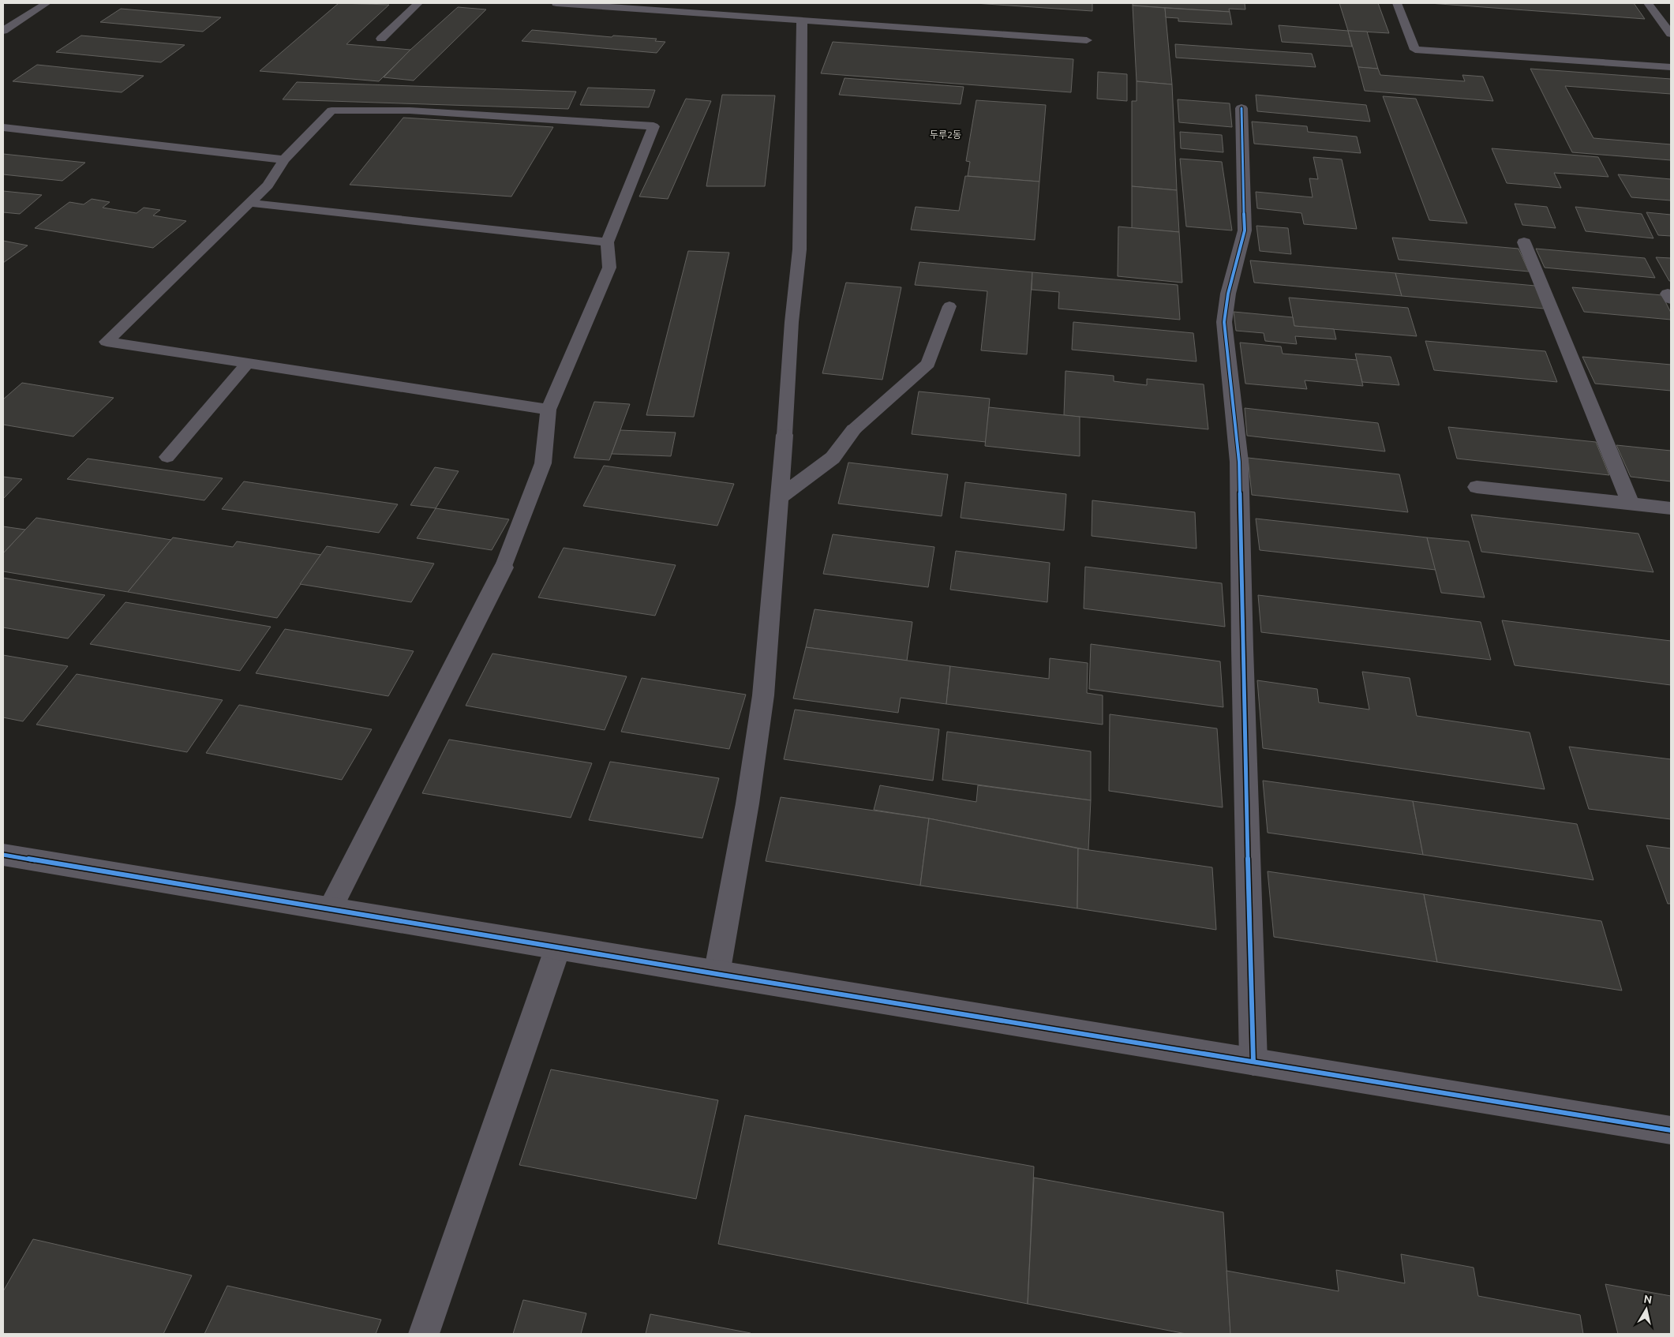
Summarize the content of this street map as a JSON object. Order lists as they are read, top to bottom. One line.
{"districts":["두루2동"],"north":"top"}
